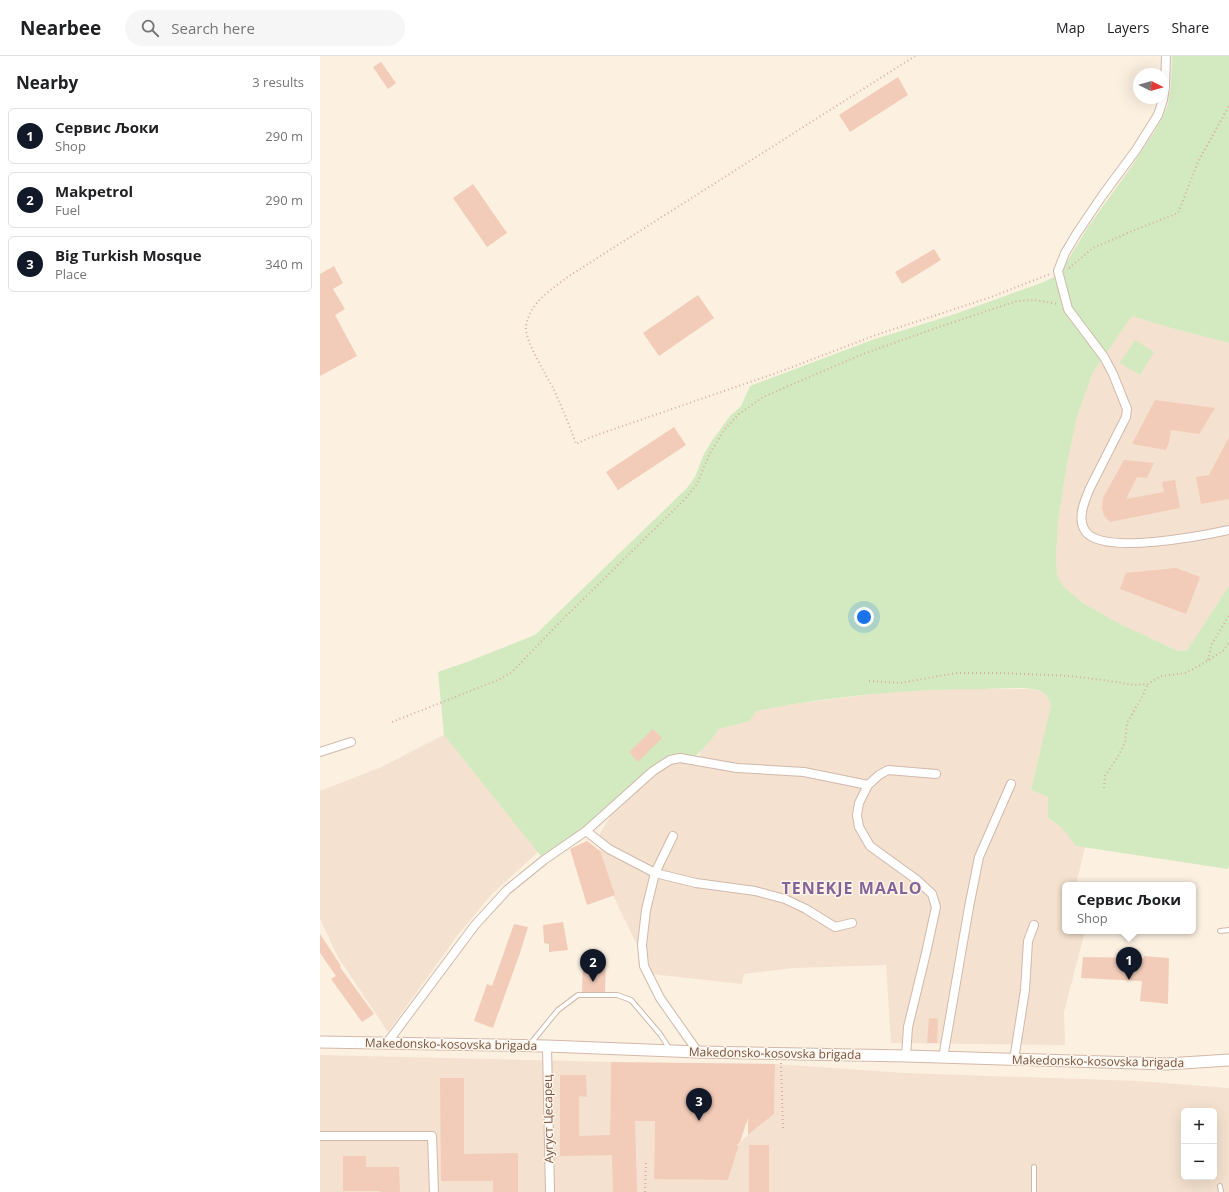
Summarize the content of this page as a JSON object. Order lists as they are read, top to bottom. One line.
{"streets":{"street":["Makedonsko-kosovska brigada","Аугуст Цесарец"]},"crossings":[["Makedonsko-kosovska brigada","Аугуст Цесарец"]],"districts":["TENEKJE MAALO"],"north":"right","page":{"header":"Nearbee","search":"Search here","nav":["Map","Layers","Share"],"heading":["Nearby","3 results"],"list":[{"mark":"1","name":"Сервис Љоки","note":"Shop","value":"290 m"},{"mark":"2","name":"Makpetrol","note":"Fuel","value":"290 m"},{"mark":"3","name":"Big Turkish Mosque","note":"Place","value":"340 m"}],"popup":["Сервис Љоки","Shop"],"pins":["1","2","3"],"map_buttons":["+","−"]}}
